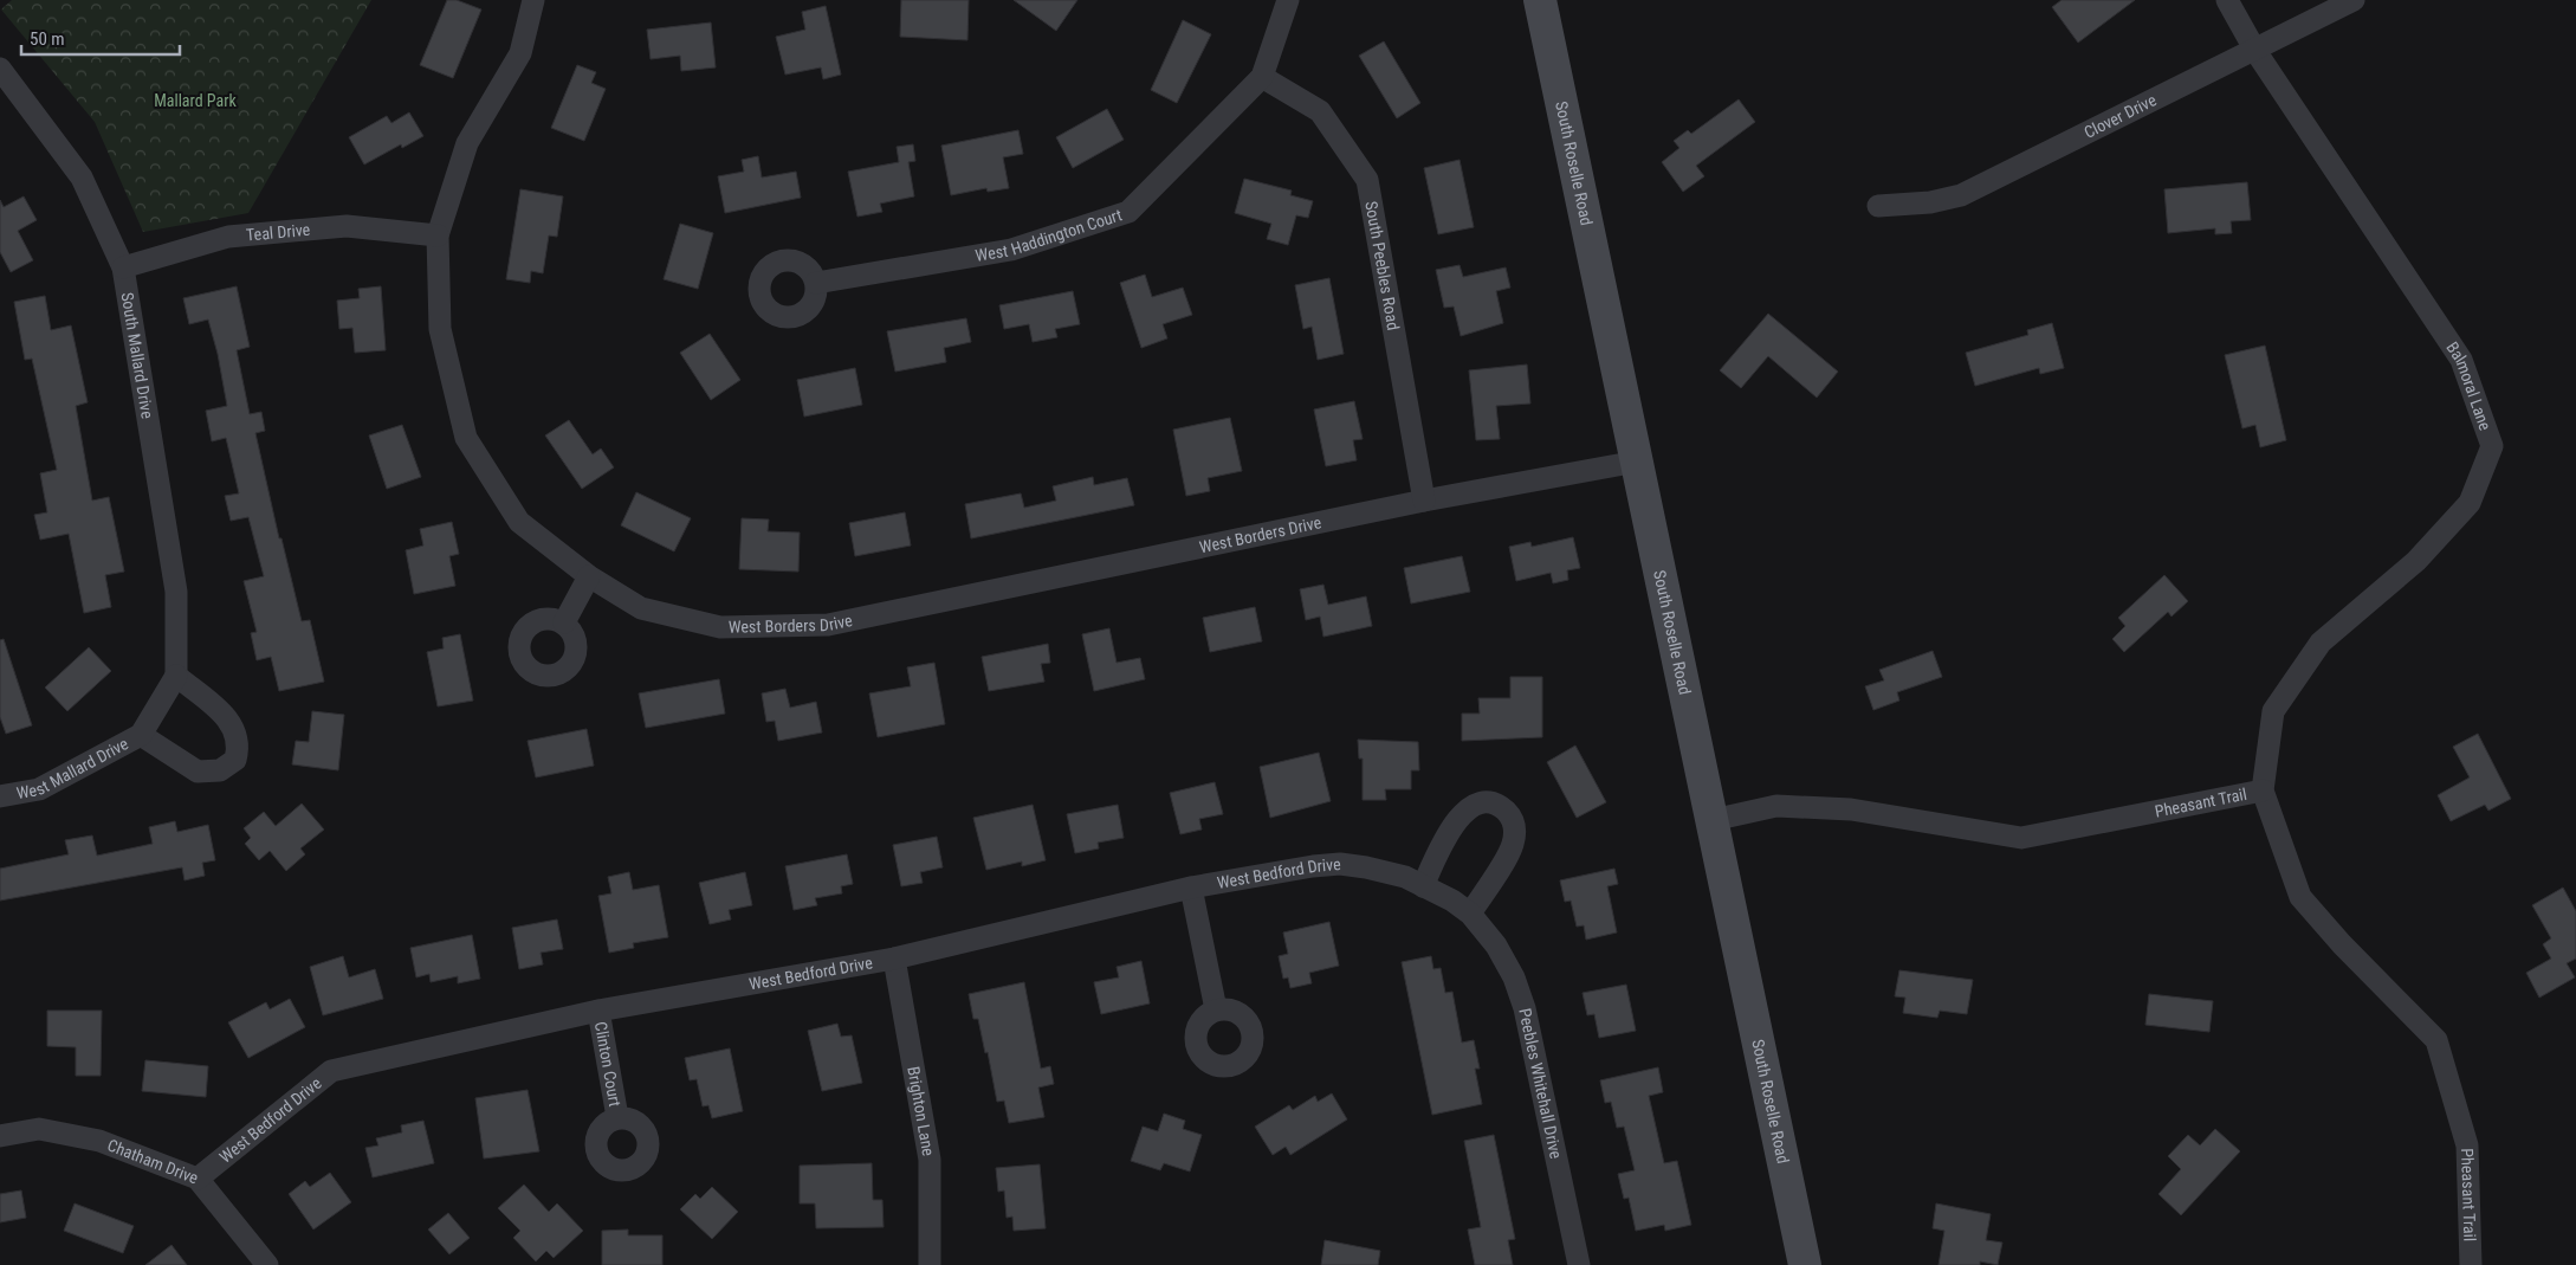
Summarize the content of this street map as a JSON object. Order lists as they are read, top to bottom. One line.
{"streets":{"main road":["South Roselle Road"],"street":["Clover Drive","Teal Drive","West Haddington Court","South Peebles Road","South Mallard Drive","Balmoral Lane","West Borders Drive","West Mallard Drive","Pheasant Trail","West Bedford Drive","Clinton Court","Peebles Whitehall Drive","Brighton Lane","Chatham Drive"]},"crossings":[["Clover Drive","Balmoral Lane"],["South Roselle Road","West Borders Drive"],["South Roselle Road","Pheasant Trail"],["Teal Drive","South Mallard Drive"],["Teal Drive","West Borders Drive"],["West Haddington Court","South Peebles Road"],["South Peebles Road","West Borders Drive"],["South Mallard Drive","West Mallard Drive"],["Balmoral Lane","Pheasant Trail"],["West Bedford Drive","Clinton Court"],["West Bedford Drive","Peebles Whitehall Drive"],["West Bedford Drive","Brighton Lane"],["West Bedford Drive","Chatham Drive"]],"parks":["Mallard Park"],"scale_bar":"50 m"}
